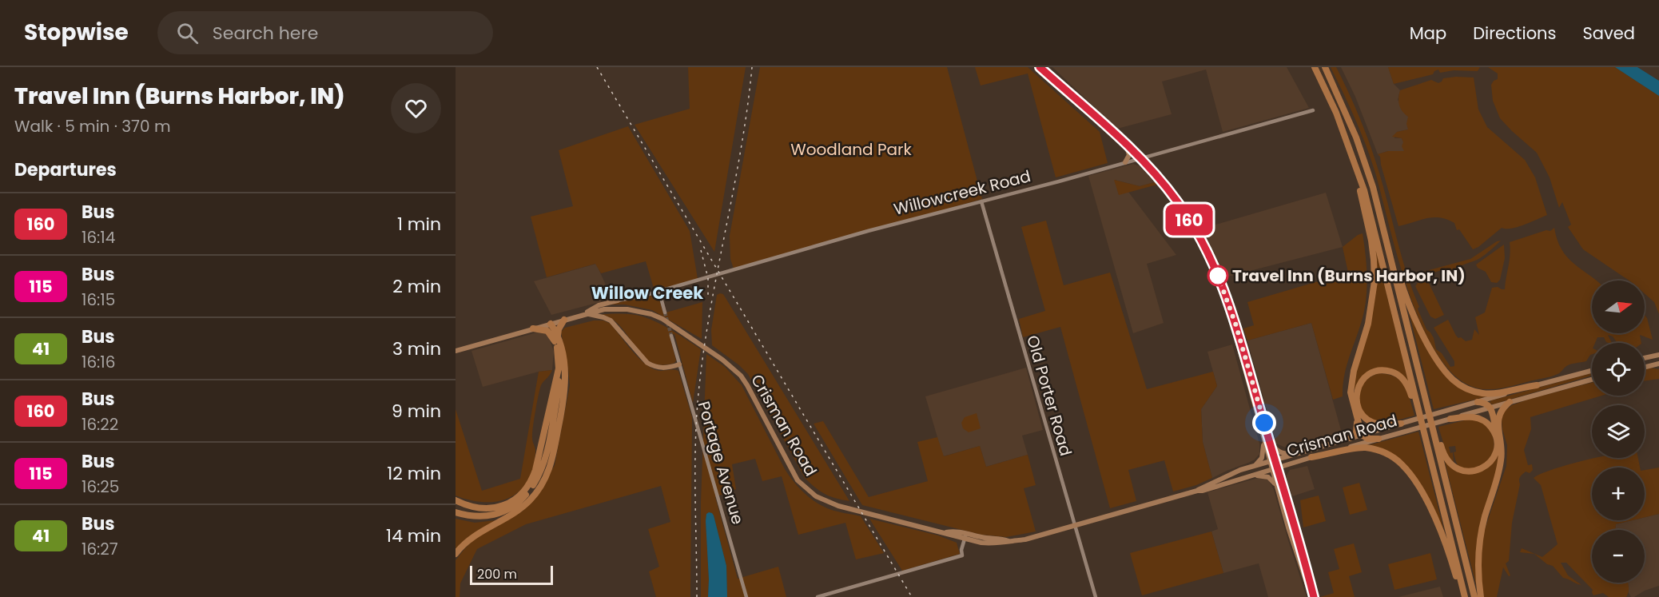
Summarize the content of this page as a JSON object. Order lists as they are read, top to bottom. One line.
{"streets":{"main road":["Crisman Road"],"street":["Willowcreek Road","Old Porter Road","Portage Avenue"]},"crossings":[["Willowcreek Road","Old Porter Road"],["Old Porter Road","Crisman Road"]],"districts":["Willow Creek"],"parks":["Woodland Park"],"places":["Travel Inn (Burns Harbor, IN)"],"lines":["bus line 160"],"scale_bar":"200 m","north":"right","page":{"header":"Stopwise","search":"Search here","nav":["Map","Directions","Saved"],"heading":[["Travel Inn (Burns Harbor, IN)","Walk · 5 min · 370 m"],"Departures"],"on_map":"160","list":[{"mark":"160","name":"Bus","note":"16:14","value":"1 min"},{"mark":"115","name":"Bus","note":"16:15","value":"2 min"},{"mark":"41","name":"Bus","note":"16:16","value":"3 min"},{"mark":"160","name":"Bus","note":"16:22","value":"9 min"},{"mark":"115","name":"Bus","note":"16:25","value":"12 min"},{"mark":"41","name":"Bus","note":"16:27","value":"14 min"}],"map_buttons":["+","−"],"scale":"200 m"}}
